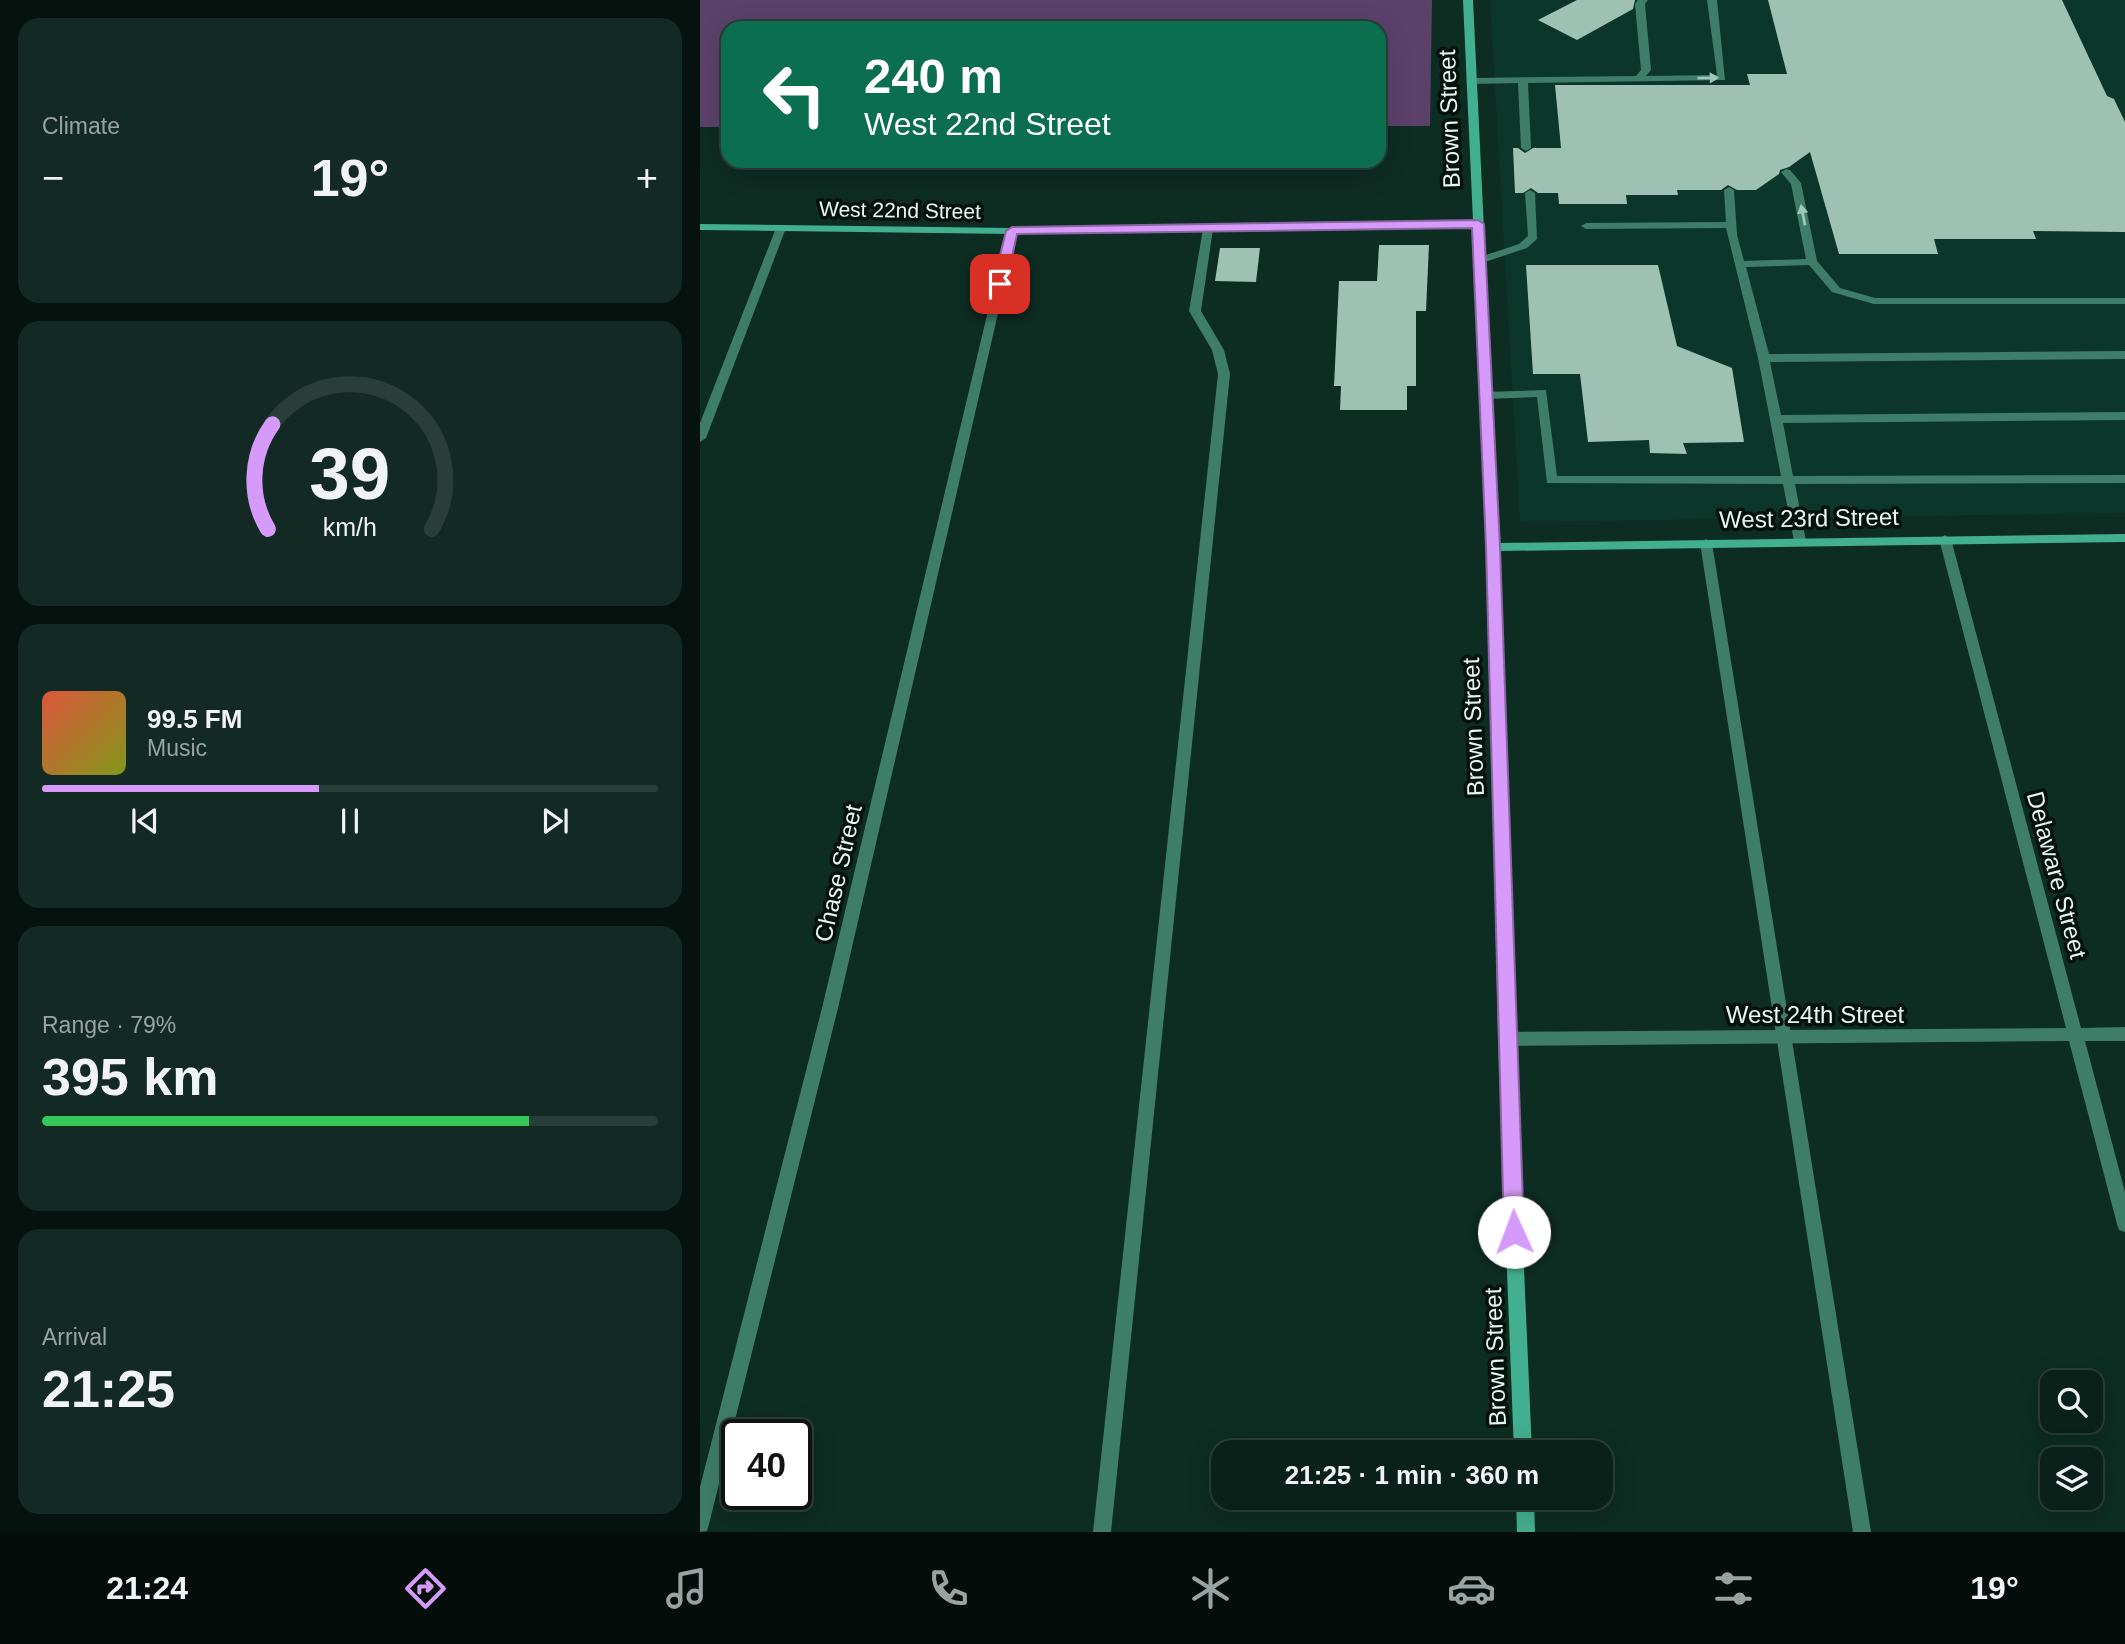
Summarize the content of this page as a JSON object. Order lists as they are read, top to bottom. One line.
{"streets":{"street":["Brown Street","West 22nd Street","West 23rd Street","Chase Street","Delaware Street","West 24th Street"]},"crossings":[["Brown Street","West 22nd Street"],["Brown Street","West 23rd Street"],["Brown Street","West 24th Street"],["West 22nd Street","Chase Street"],["West 23rd Street","Delaware Street"],["Delaware Street","West 24th Street"]],"page":{"tile":["Climate",["Range · 79%","395 km"],["Arrival","21:25"]],"turn":["240 m","West 22nd Street"],"heat":["−","19°","+"],"song":["99.5 FM","Music"],"limit":"40","trip":"21:25 · 1 min · 360 m","tabs":["21:24","19°"],"gauge":["39","km/h"]}}
